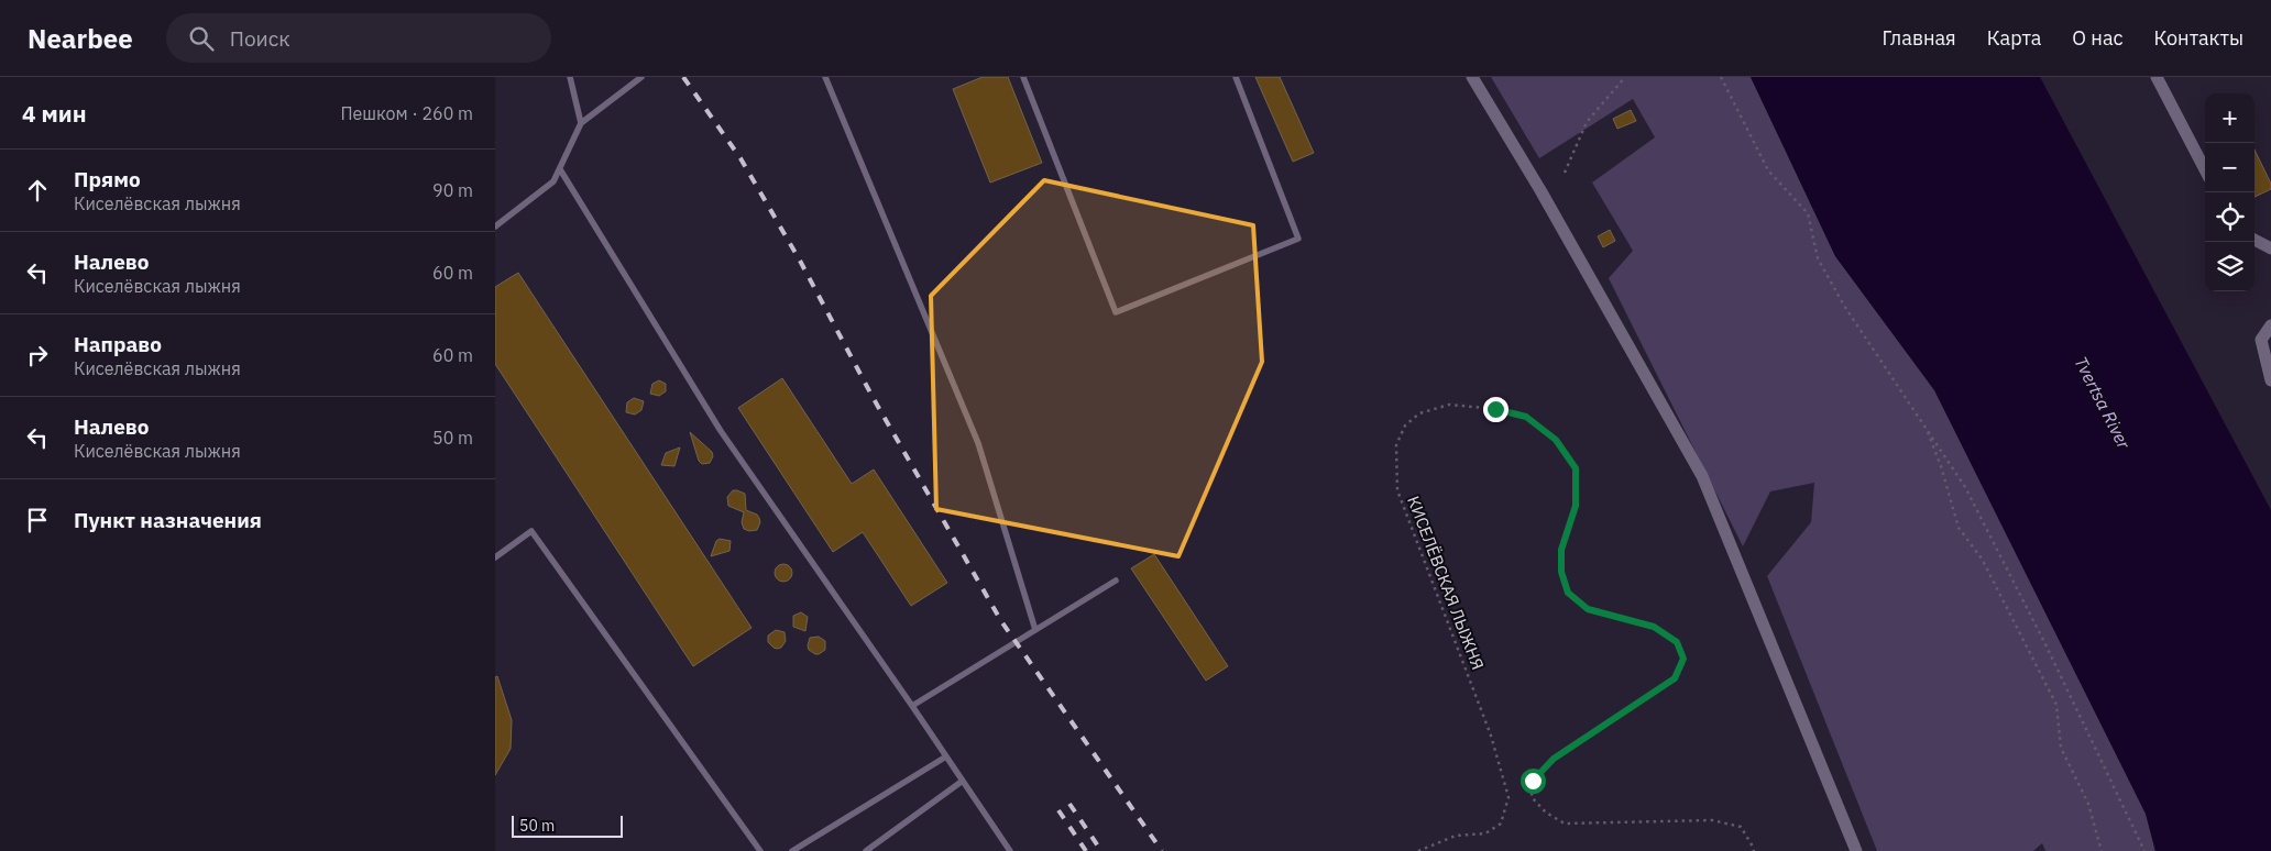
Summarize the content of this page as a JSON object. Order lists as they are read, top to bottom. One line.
{"streets":{"path":["КИСЕЛЁВСКАЯ ЛЫЖНЯ"]},"water":["Tvertsa River"],"scale_bar":"50 m","page":{"header":"Nearbee","search":"Поиск","nav":["Главная","Карта","О нас","Контакты"],"heading":["4 мин","Пешком · 260 m"],"map_buttons":["+","−"],"list":[["Прямо","Киселёвская лыжня","90 m"],["Налево","Киселёвская лыжня","60 m"],["Направо","Киселёвская лыжня","60 m"],["Налево","Киселёвская лыжня","50 m"],"Пункт назначения"],"scale":"50 m"}}
